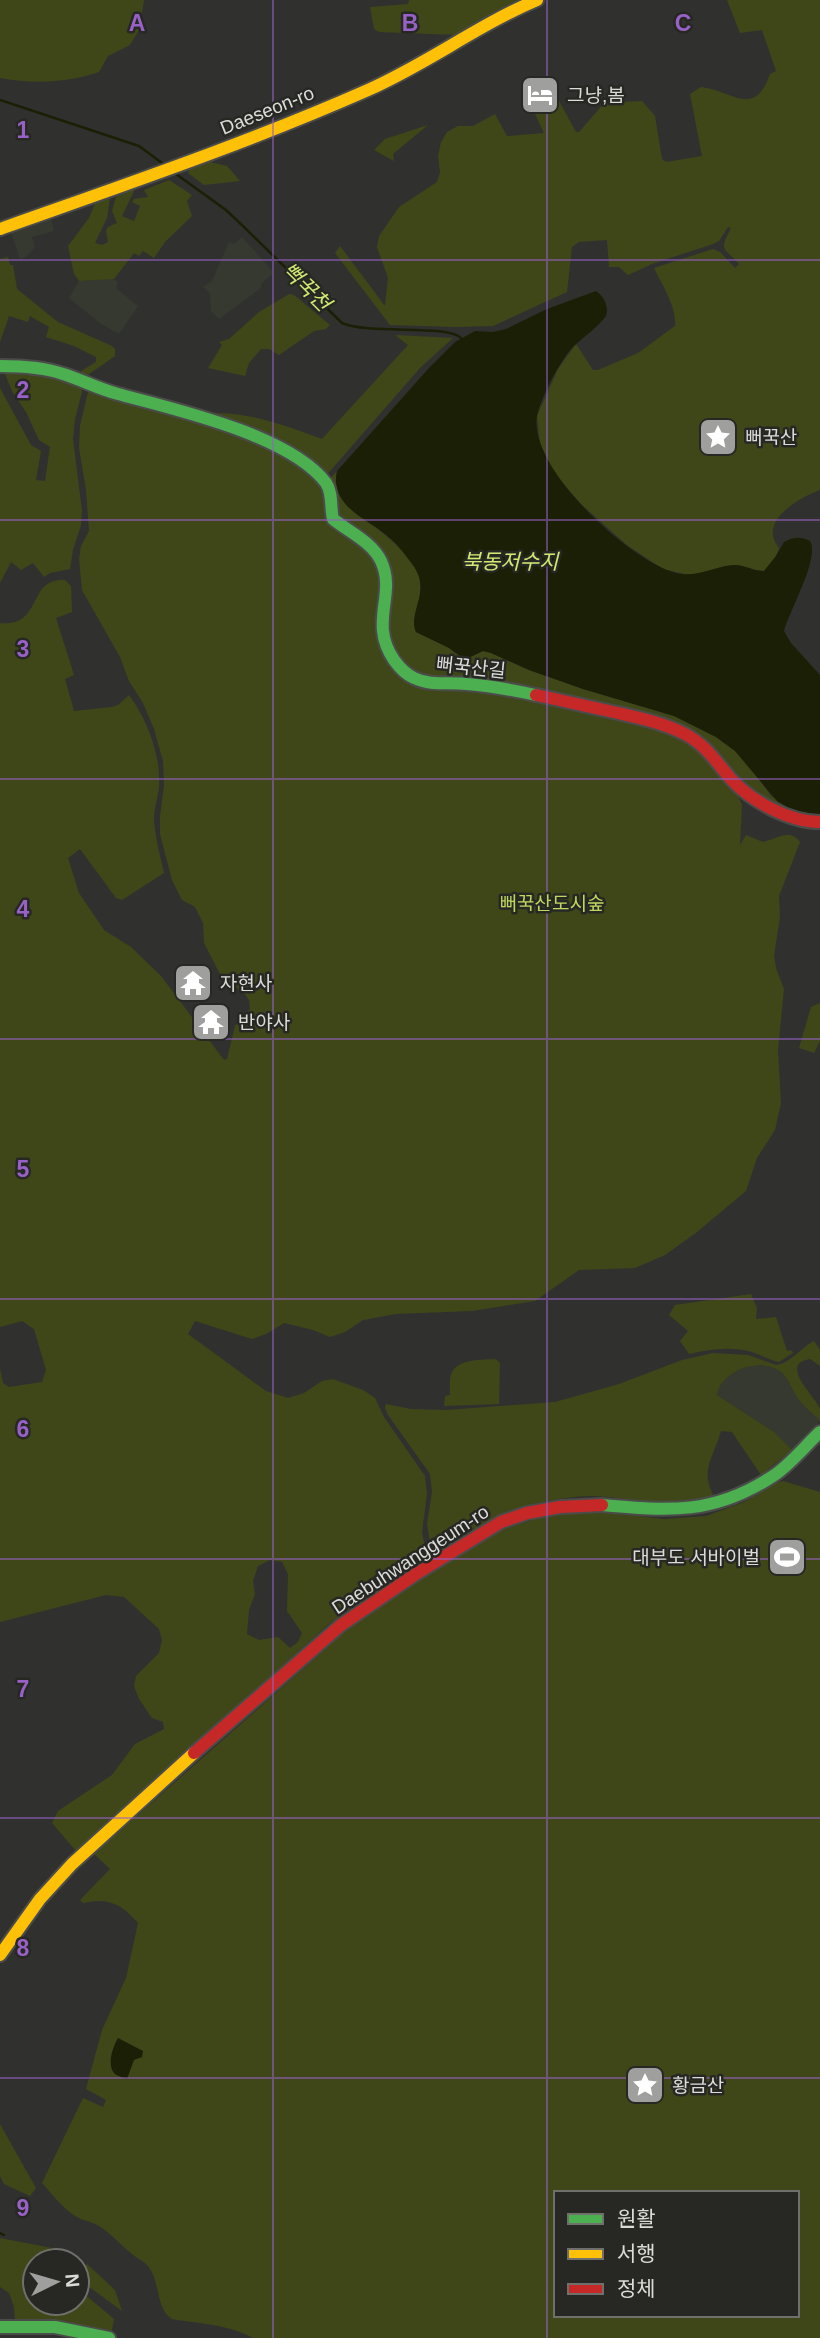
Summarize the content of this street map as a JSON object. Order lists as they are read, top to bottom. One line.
{"streets":{"street":["Daeseon-ro","뻐꾹산길","Daebuhwanggeum-ro"]},"water":["뻑꾹천","북동저수지"],"parks":["뻐꾹산도시숲"],"places":{"hotel":["그냥,봄"],"place":["뻐꾹산","황금산"],"temple":["자현사","반야사"],"sports":["대부도 서바이벌"]},"legend":["원활","서행","정체"],"north":"right","grid":{"columns":["A","B","C"],"rows":["1","2","3","4","5","6","7","8","9"]}}
